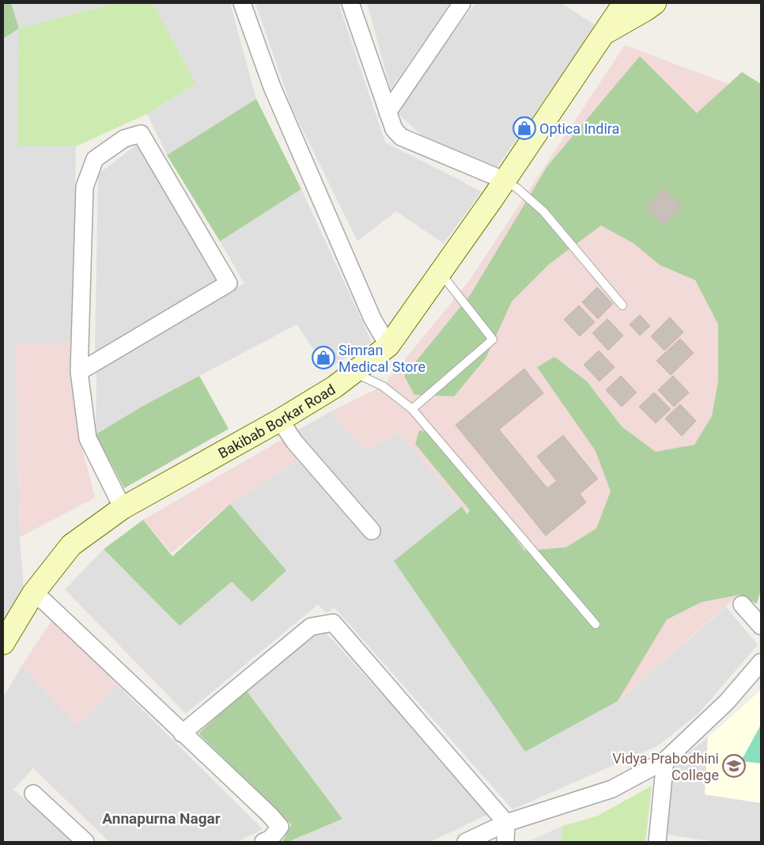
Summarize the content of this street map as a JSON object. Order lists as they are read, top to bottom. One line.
{"streets":{"street":["Bakibab Borkar Road"]},"districts":["Annapurna Nagar"],"places":{"shop":["Optica Indira","Simran Medical Store"],"school or university":["Vidya Prabodhini College"]}}
